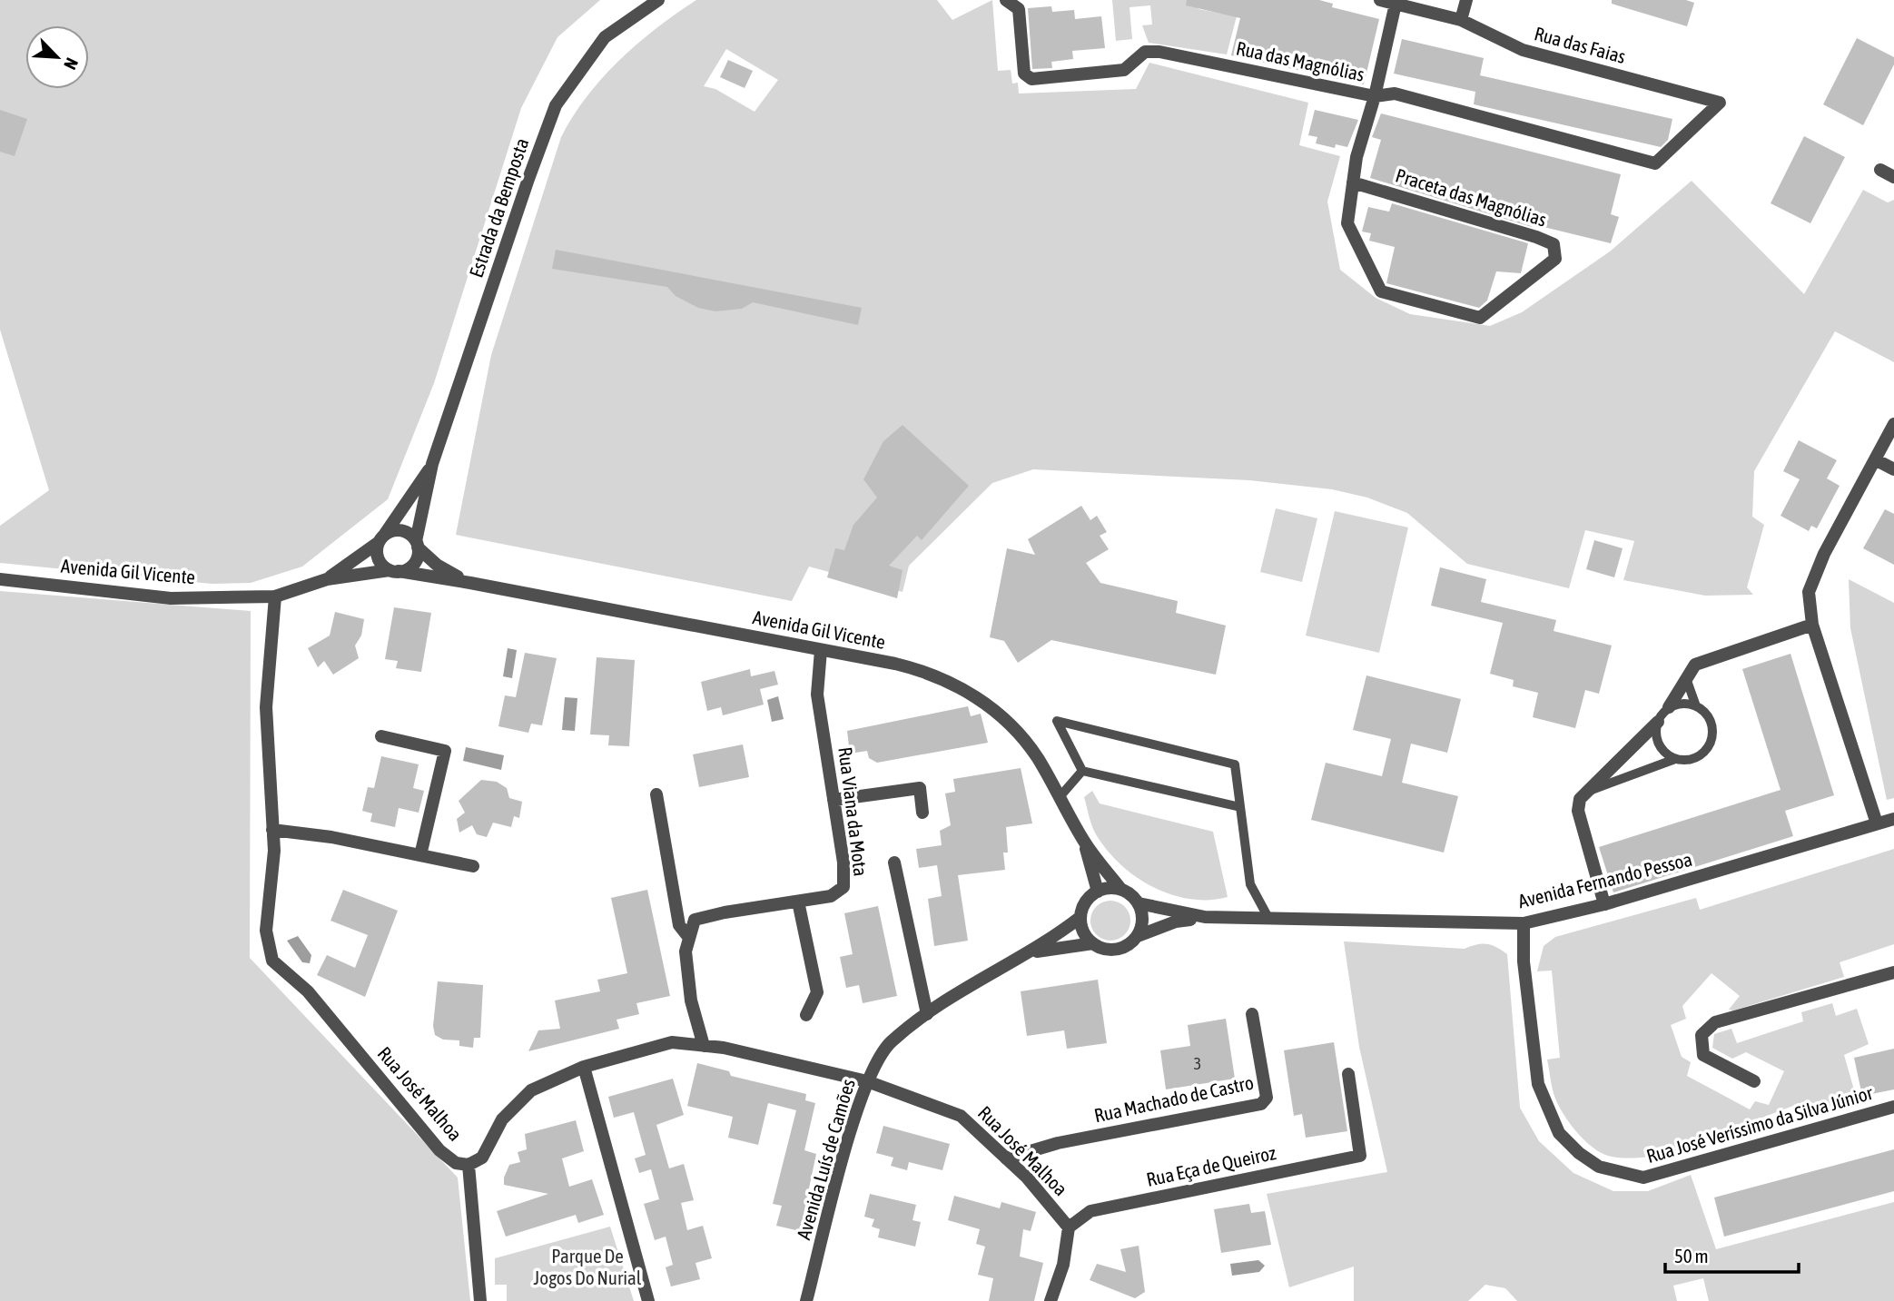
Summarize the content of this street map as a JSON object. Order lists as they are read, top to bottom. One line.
{"streets":{"street":["Rua das Faias","Rua das Magnólias","Praceta das Magnólias","Estrada da Bemposta","Avenida Gil Vicente","Rua Viana da Mota","Avenida Fernando Pessoa","Rua José Malhoa","Rua Machado de Castro","Rua José Veríssimo da Silva Júnior","Avenida Luís de Camões","Rua Eça de Queiroz"]},"crossings":[["Rua das Faias","Rua das Magnólias"],["Avenida Gil Vicente","Rua Viana da Mota"],["Avenida Gil Vicente","Rua José Malhoa"],["Avenida Fernando Pessoa","Rua José Veríssimo da Silva Júnior"],["Rua José Malhoa","Rua Machado de Castro"],["Rua José Malhoa","Avenida Luís de Camões"],["Rua José Malhoa","Rua Eça de Queiroz"]],"parks":["Parque De Jogos Do Nurial"],"house_numbers":["3"],"scale_bar":"50 m","north":"bottom right"}
